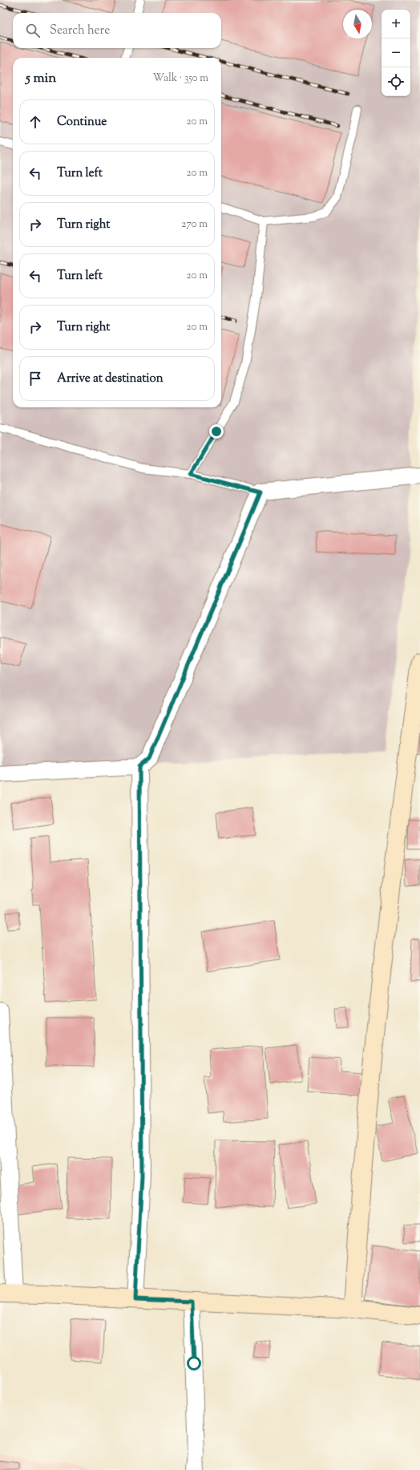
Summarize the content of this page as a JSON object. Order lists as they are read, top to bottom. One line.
{"north":"bottom","page":{"map_buttons":["+","−"],"search":"Search here","heading":["5 min","Walk · 350 m"],"list":[["Continue","20 m"],["Turn left","20 m"],["Turn right","270 m"],["Turn left","20 m"],["Turn right","20 m"],"Arrive at destination"]}}
